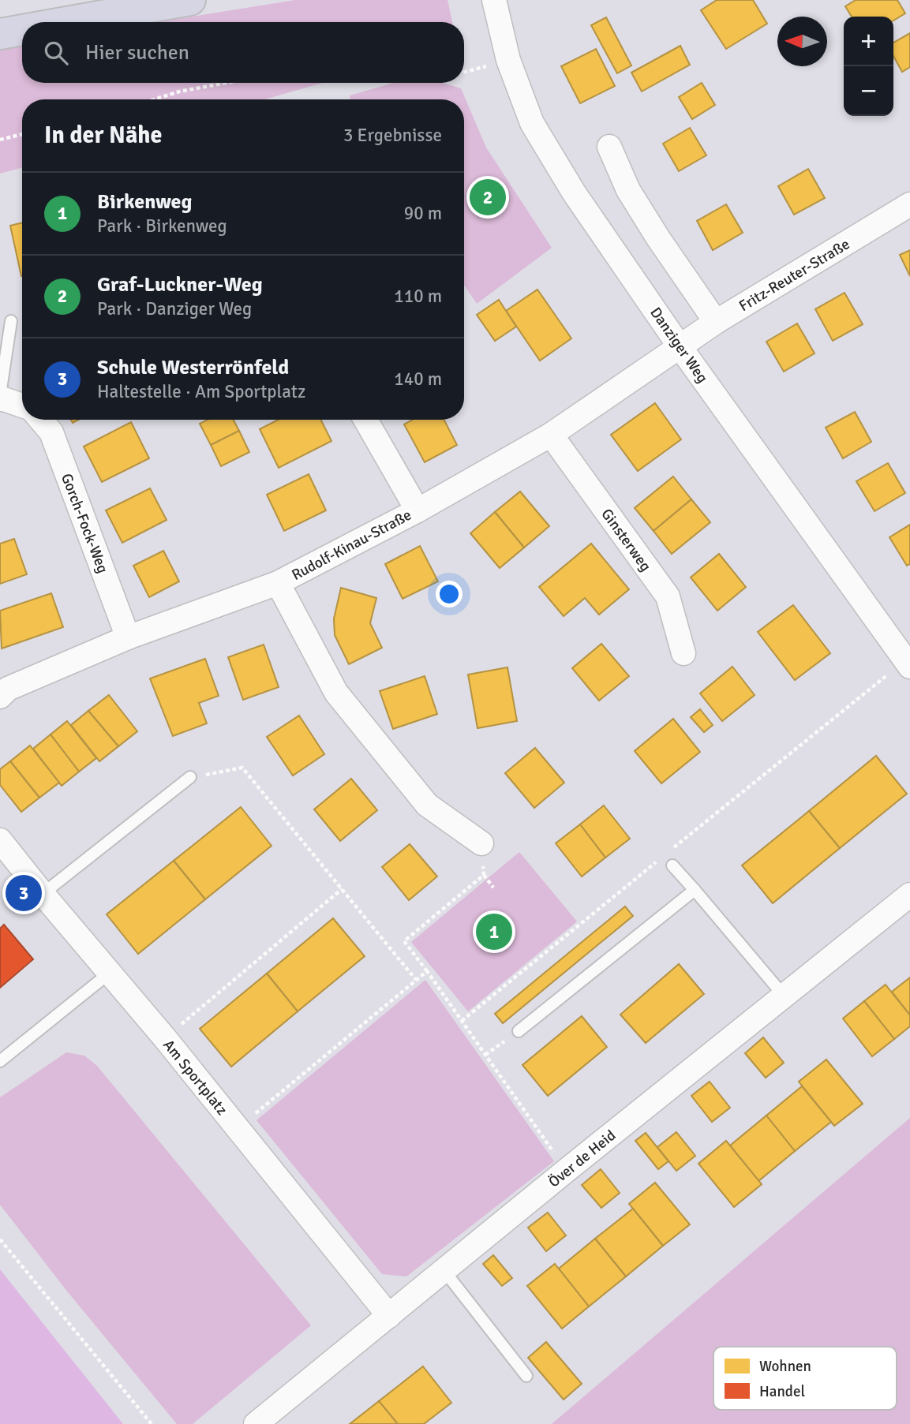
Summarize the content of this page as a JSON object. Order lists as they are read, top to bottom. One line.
{"streets":{"street":["Fritz-Reuter-Straße","Danziger Weg","Gorch-Fock-Weg","Ginsterweg","Rudolf-Kinau-Straße","Am Sportplatz","Över de Heid"]},"crossings":[["Fritz-Reuter-Straße","Danziger Weg"],["Fritz-Reuter-Straße","Rudolf-Kinau-Straße"],["Danziger Weg","Rudolf-Kinau-Straße"],["Gorch-Fock-Weg","Rudolf-Kinau-Straße"],["Ginsterweg","Rudolf-Kinau-Straße"],["Am Sportplatz","Över de Heid"]],"legend":["Wohnen","Handel"],"north":"left","page":{"map_buttons":["+","−"],"search":"Hier suchen","heading":["In der Nähe","3 Ergebnisse"],"list":[{"mark":"1","name":"Birkenweg","note":"Park · Birkenweg","value":"90 m"},{"mark":"2","name":"Graf-Luckner-Weg","note":"Park · Danziger Weg","value":"110 m"},{"mark":"3","name":"Schule Westerrönfeld","note":"Haltestelle · Am Sportplatz","value":"140 m"}],"pins":["2","3","1"]}}
